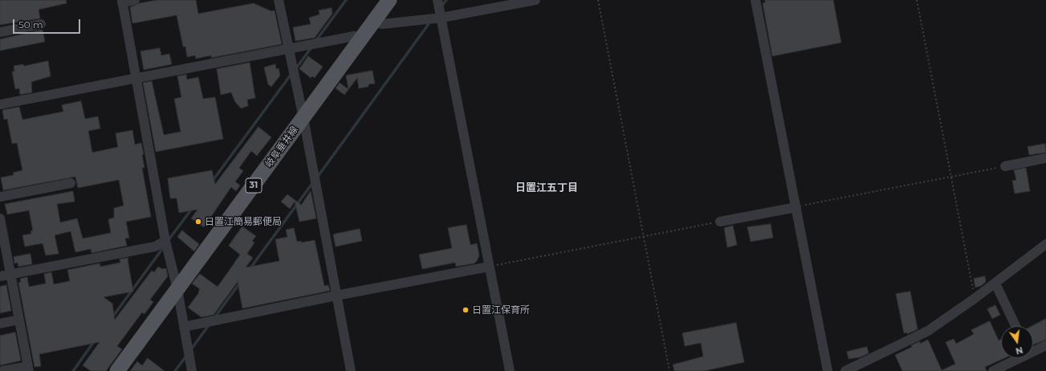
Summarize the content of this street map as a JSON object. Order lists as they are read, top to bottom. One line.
{"streets":{"main road":["岐阜垂井線","31"]},"districts":["日置江五丁目"],"places":["日置江簡易郵便局","日置江保育所"],"scale_bar":"50 m","north":"bottom"}
